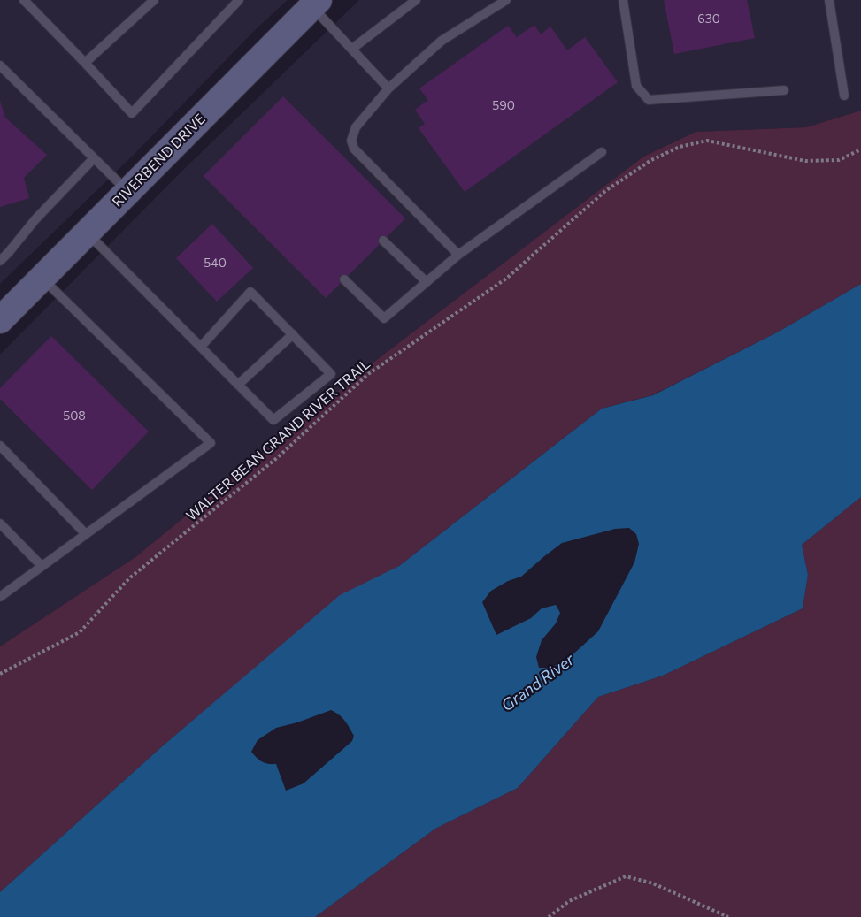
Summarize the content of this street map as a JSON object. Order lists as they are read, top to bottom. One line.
{"streets":{"street":["RIVERBEND DRIVE"],"path":["WALTER BEAN GRAND RIVER TRAIL"]},"water":["Grand River"],"house_numbers":["630","590","540","508"]}
